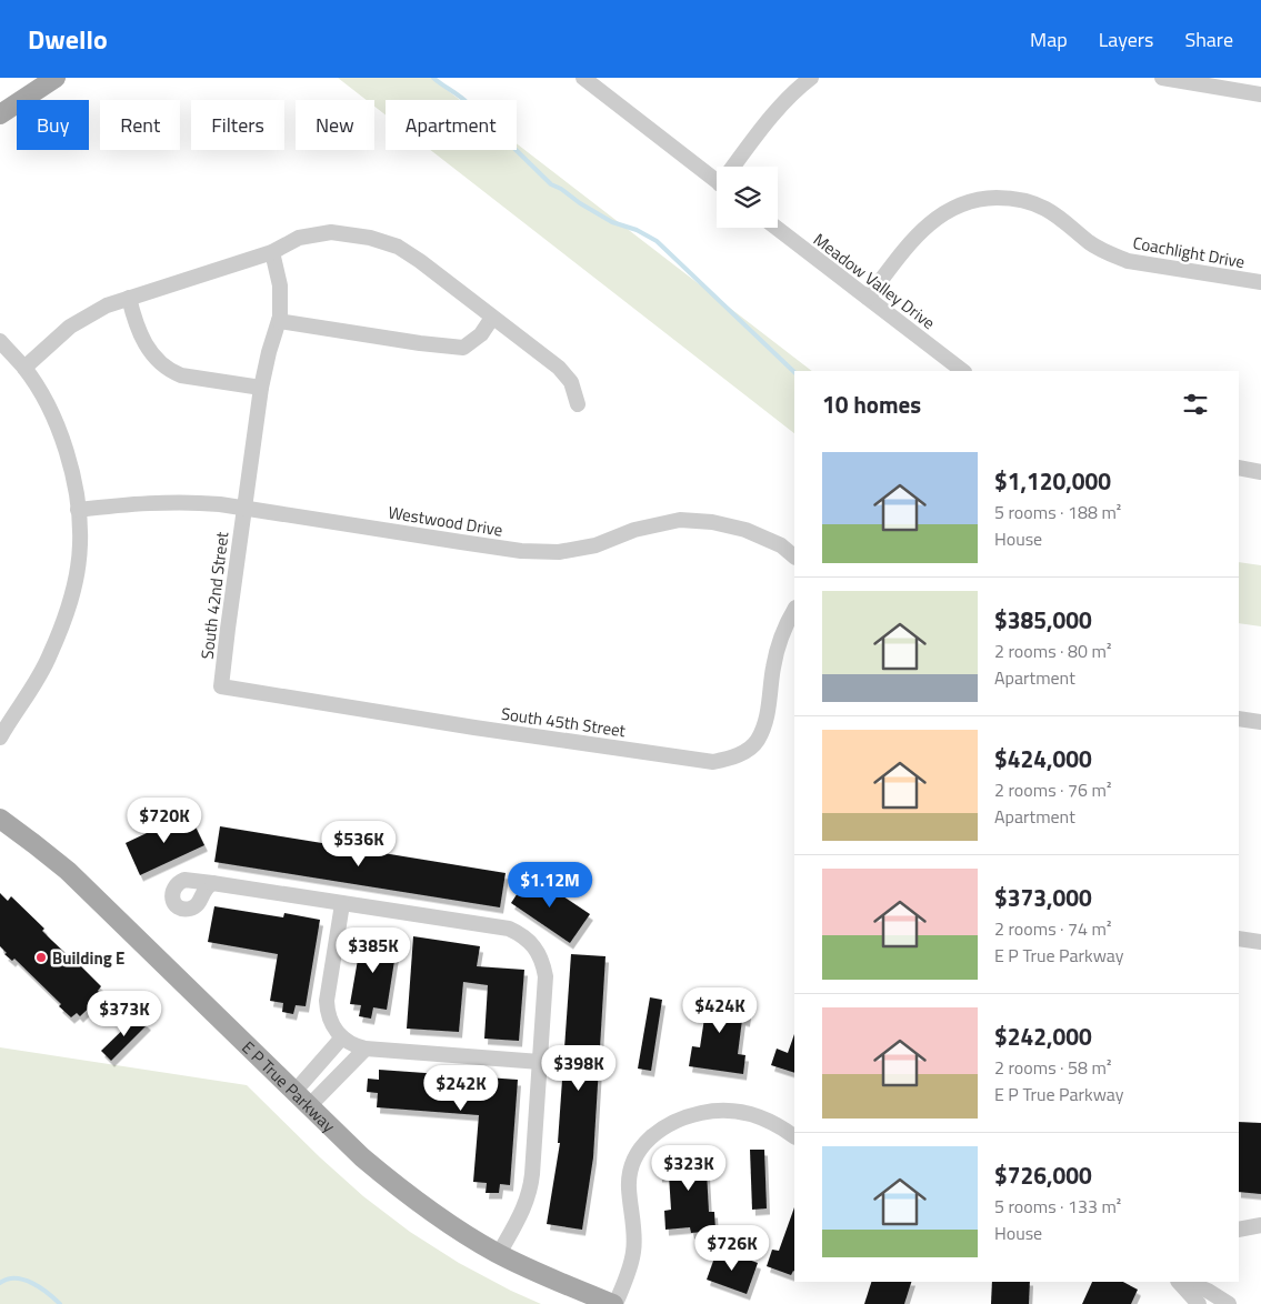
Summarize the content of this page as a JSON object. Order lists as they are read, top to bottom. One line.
{"streets":{"main road":["E P True Parkway"],"street":["Coachlight Drive","Meadow Valley Drive","Westwood Drive","South 42nd Street","South 45th Street"]},"crossings":[["Coachlight Drive","Meadow Valley Drive"],["Westwood Drive","South 42nd Street"],["South 42nd Street","South 45th Street"]],"places":["Building E"],"page":{"header":"Dwello","nav":["Map","Layers","Share"],"chip":["Buy","Rent","Filters","New","Apartment"],"heading":"10 homes","list":[{"name":"$1,120,000","note":"5 rooms · 188 m² · House"},{"name":"$385,000","note":"2 rooms · 80 m² · Apartment"},{"name":"$424,000","note":"2 rooms · 76 m² · Apartment"},{"name":"$373,000","note":"2 rooms · 74 m² · E P True Parkway"},{"name":"$242,000","note":"2 rooms · 58 m² · E P True Parkway"},{"name":"$726,000","note":"5 rooms · 133 m² · House"}],"price":["$720K","$536K","$1.12M","$385K","$424K","$373K","$398K","$242K","$323K","$726K"]}}
